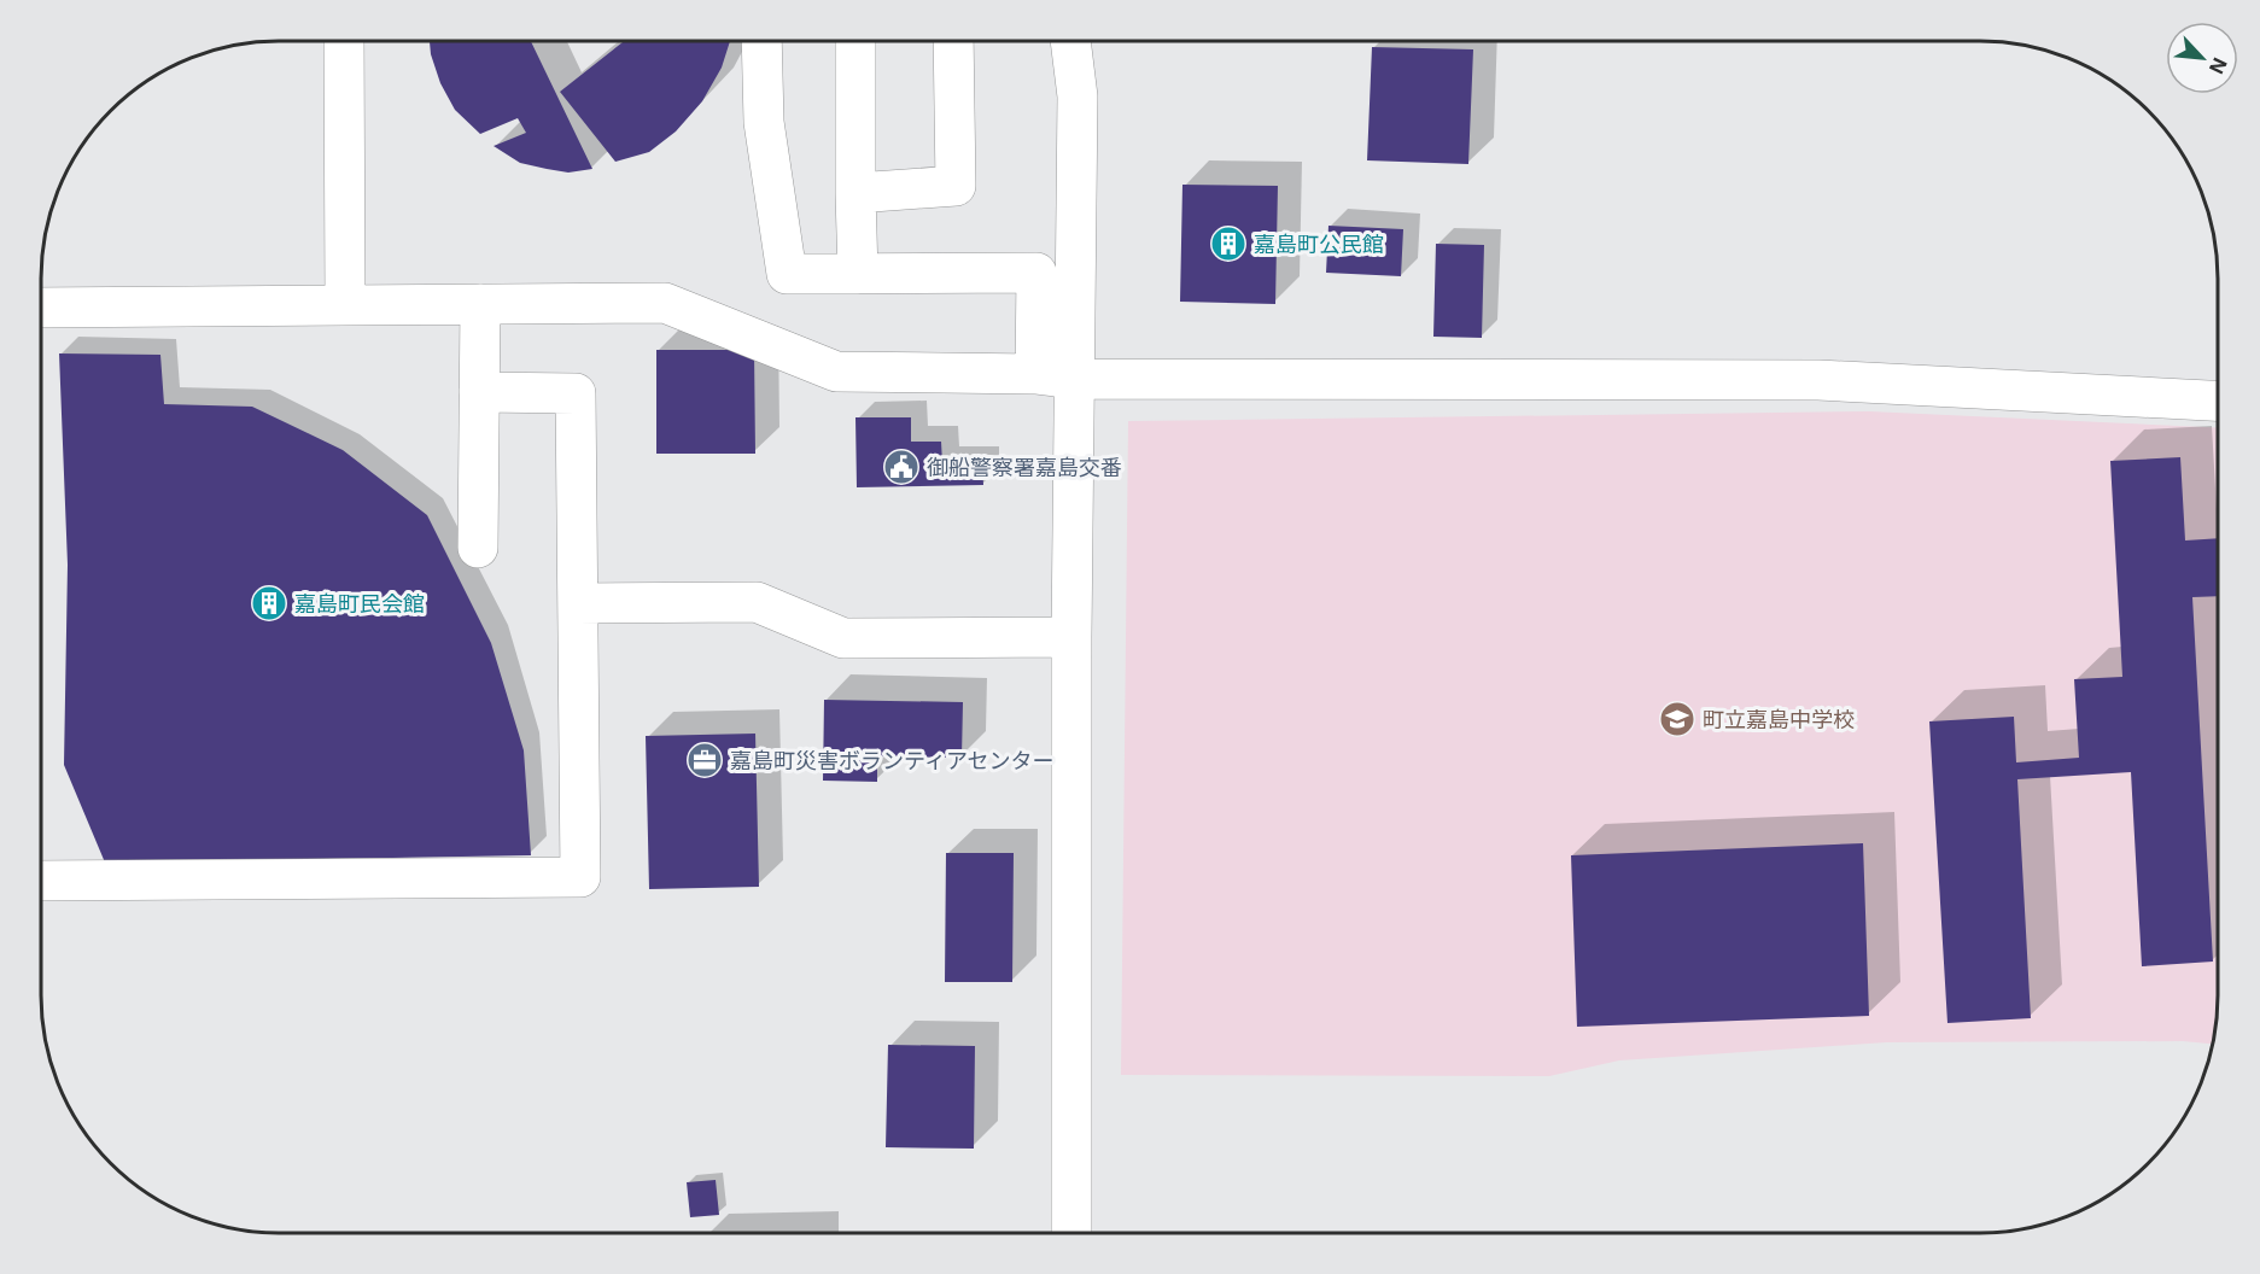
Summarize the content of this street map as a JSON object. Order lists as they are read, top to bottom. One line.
{"places":{"building":["嘉島町公民館","嘉島町民会館"],"public building":["御船警察署嘉島交番"],"school or university":["町立嘉島中学校"],"office":["嘉島町災害ボランティアセンター"]},"north":"bottom right"}
